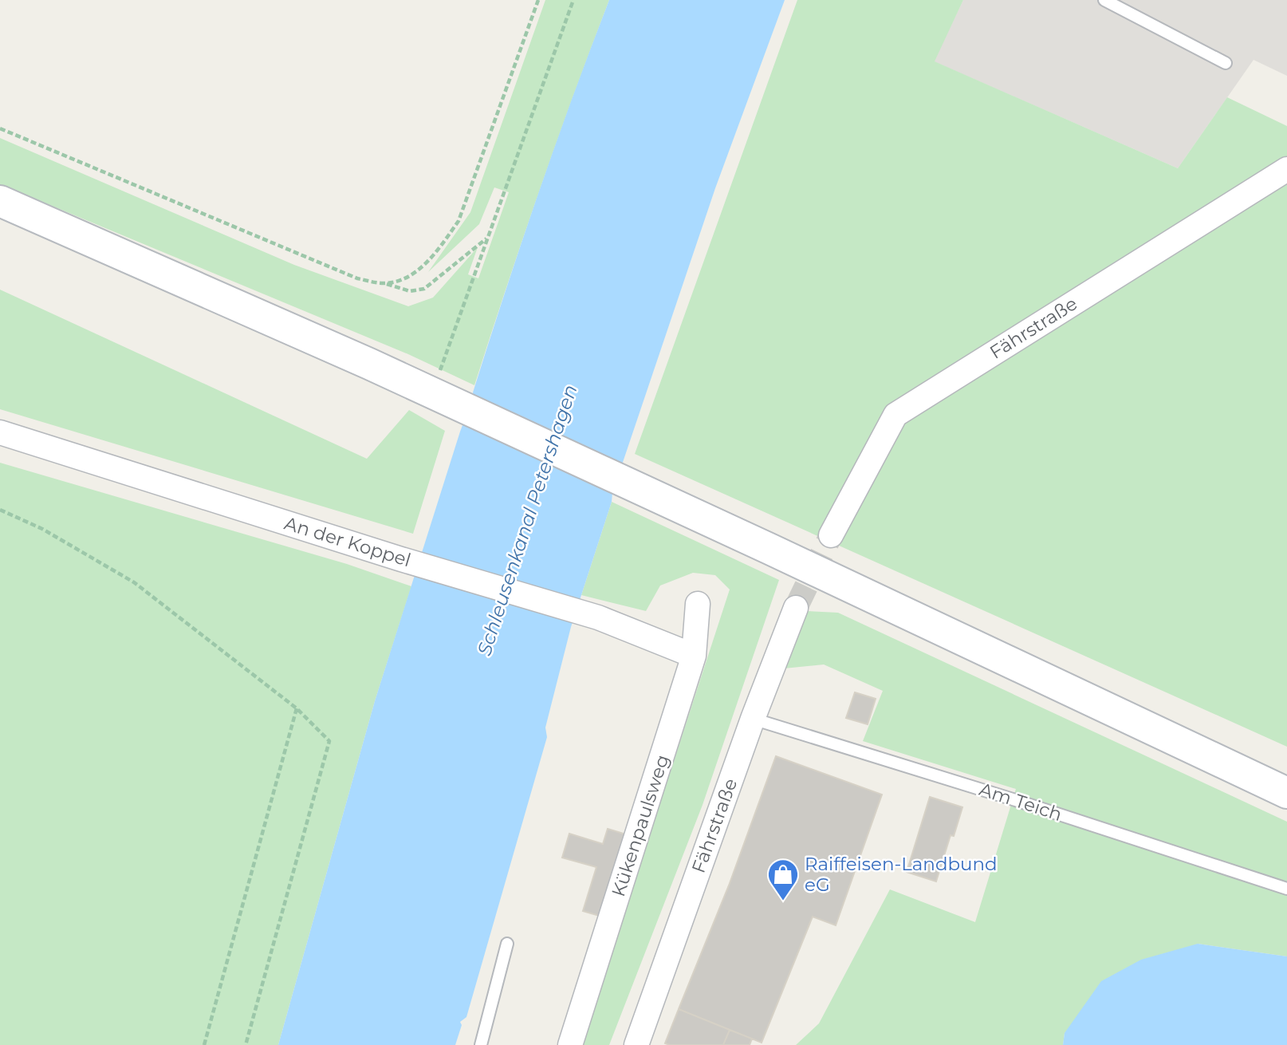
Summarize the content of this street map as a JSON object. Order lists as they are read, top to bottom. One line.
{"streets":{"street":["Fährstraße","An der Koppel","Kükenpaulsweg"],"lane":["Am Teich"]},"crossings":[["Fährstraße","Am Teich"],["An der Koppel","Kükenpaulsweg"]],"water":["Schleusenkanal Petershagen"],"places":{"shop":["Raiffeisen-Landbund eG"]}}
